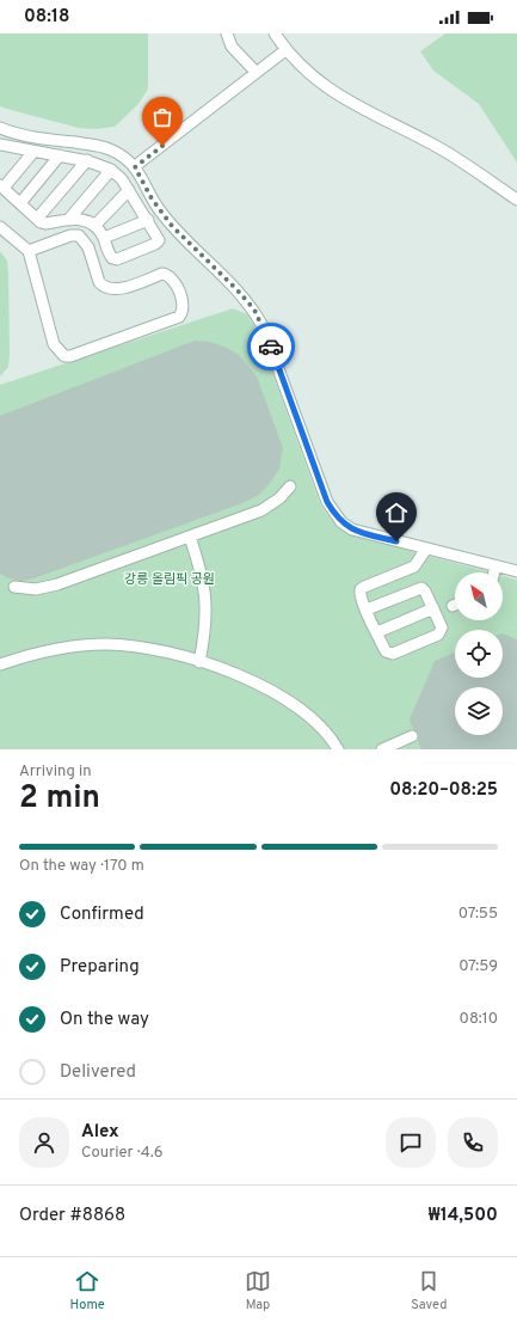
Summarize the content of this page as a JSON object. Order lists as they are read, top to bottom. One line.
{"parks":["강릉 올림픽 공원"],"north":"top left","page":{"status":"08:18","heading":["2 min","Arriving in","08:20–08:25"],"panel":["Alex","Courier · 4.6","Order #8868","₩14,500"],"bar":"On the way · 170 m","list":[["Confirmed","07:55"],["Preparing","07:59"],["On the way","08:10"],"Delivered"],"tabs":["Home","Map","Saved"]}}
